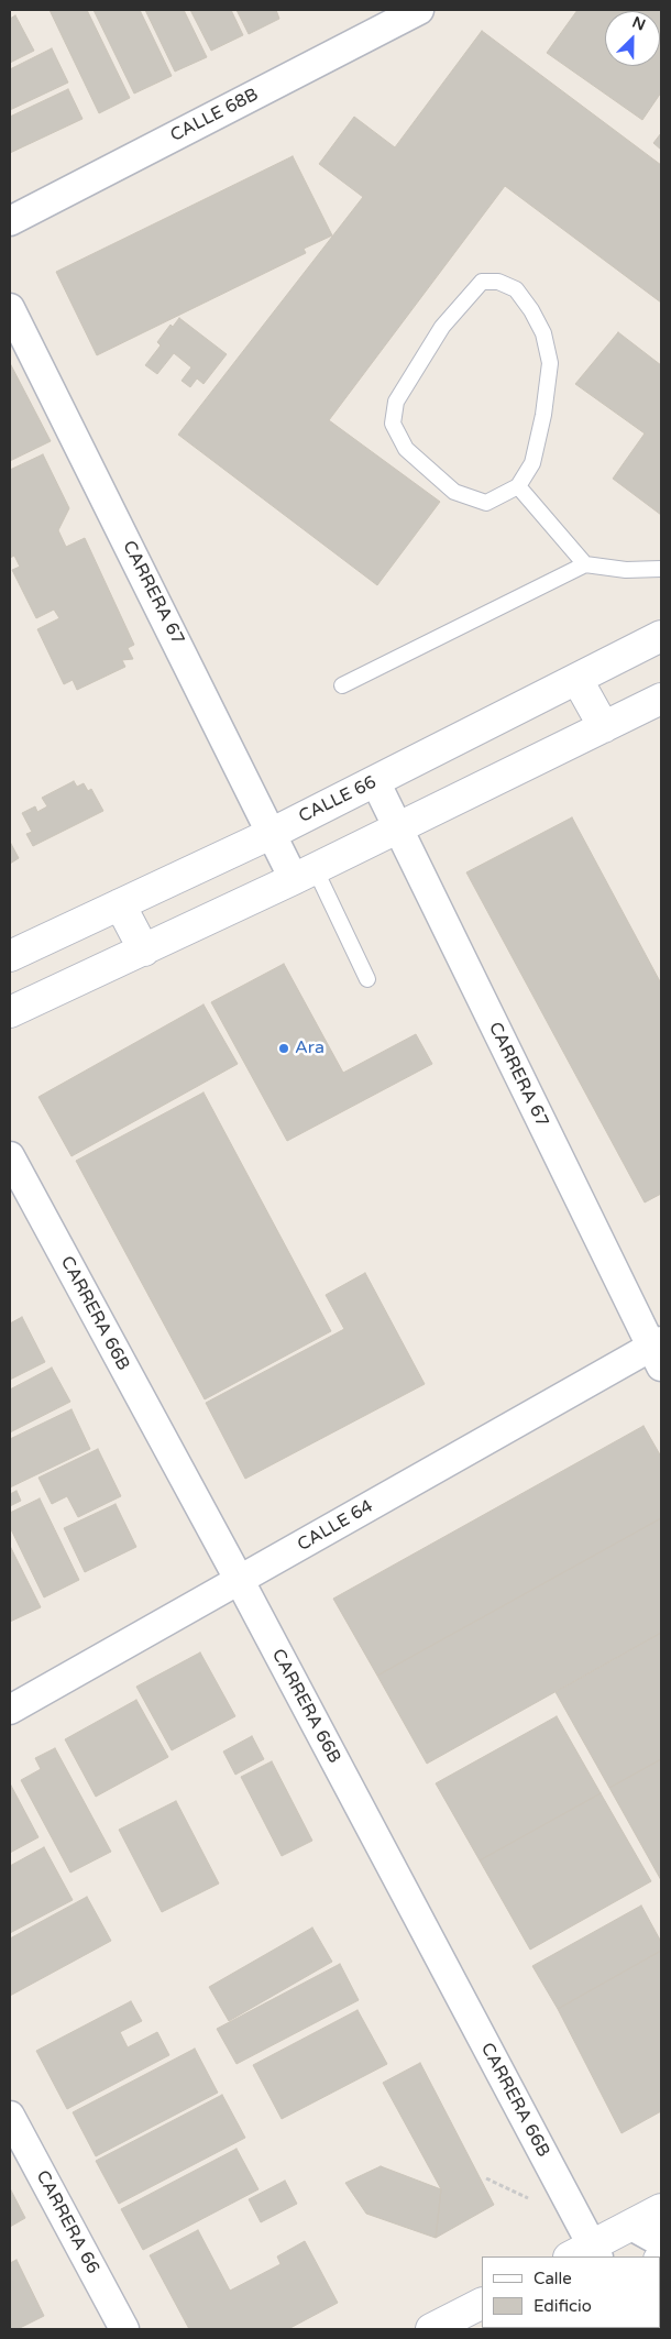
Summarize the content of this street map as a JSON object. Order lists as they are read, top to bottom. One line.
{"streets":{"street":["CALLE 68B","CARRERA 67","CALLE 66","CARRERA 66B","CALLE 64","CARRERA 66"]},"crossings":[["CARRERA 67","CALLE 66"],["CARRERA 67","CALLE 64"],["CARRERA 66B","CALLE 64"]],"places":["Ara"],"legend":["Calle","Edificio"],"north":"top right"}
